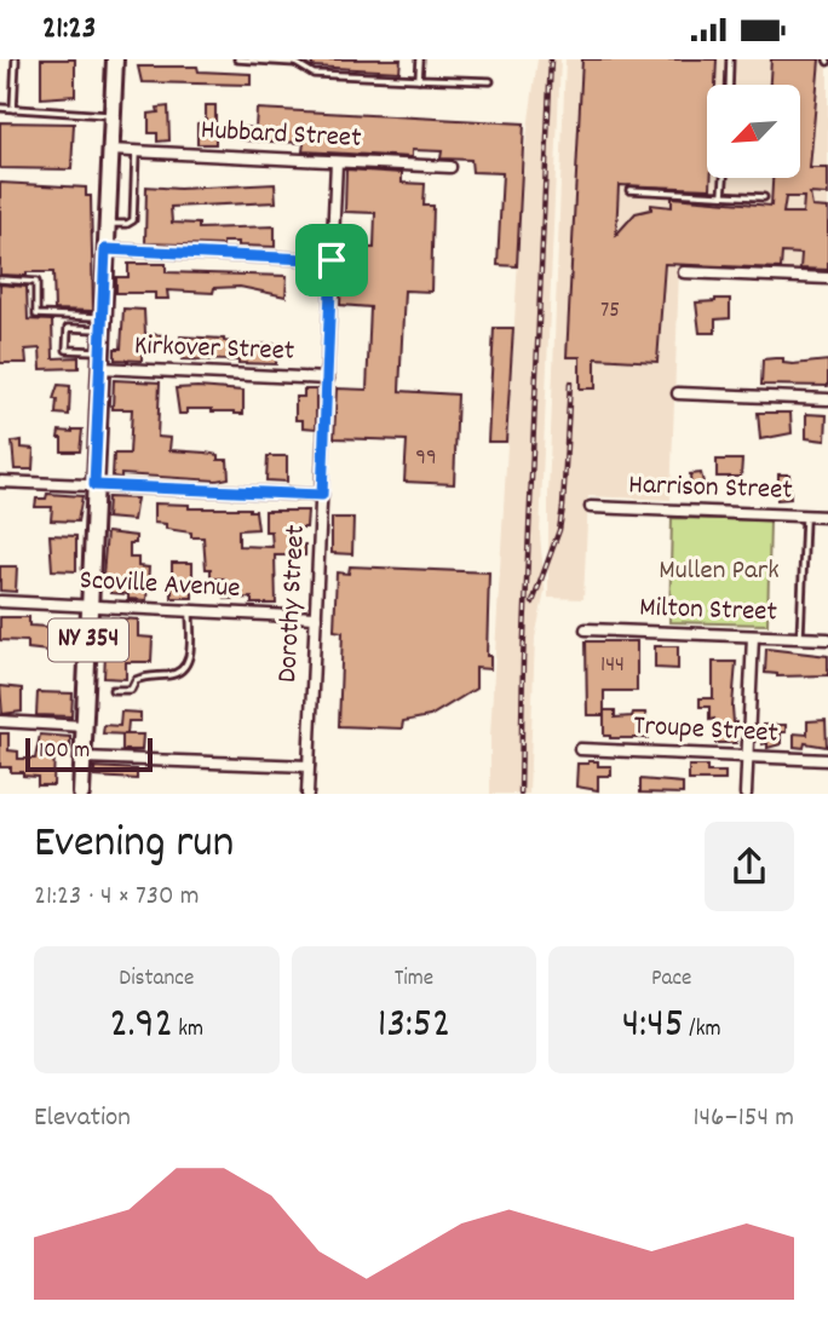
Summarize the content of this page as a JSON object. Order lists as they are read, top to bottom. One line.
{"streets":{"main road":["NY 354"],"street":["Hubbard Street","Kirkover Street","Harrison Street","Scoville Avenue","Dorothy Street","Milton Street","Troupe Street"]},"crossings":[["Hubbard Street","Dorothy Street"],["Hubbard Street","NY 354"],["Kirkover Street","Dorothy Street"],["Kirkover Street","NY 354"],["Scoville Avenue","Dorothy Street"],["Scoville Avenue","NY 354"]],"parks":["Mullen Park"],"house_numbers":["75","99","144"],"scale_bar":"100 m","north":"bottom left","page":{"status":"21:23","scale":"100 m","heading":["Evening run","21:23 · 4 × 730 m"],"stats":[["Distance","2.92 km"],["Time","13:52"],["Pace","4:45 /km"]],"chart":["Elevation","146–154 m"]}}
